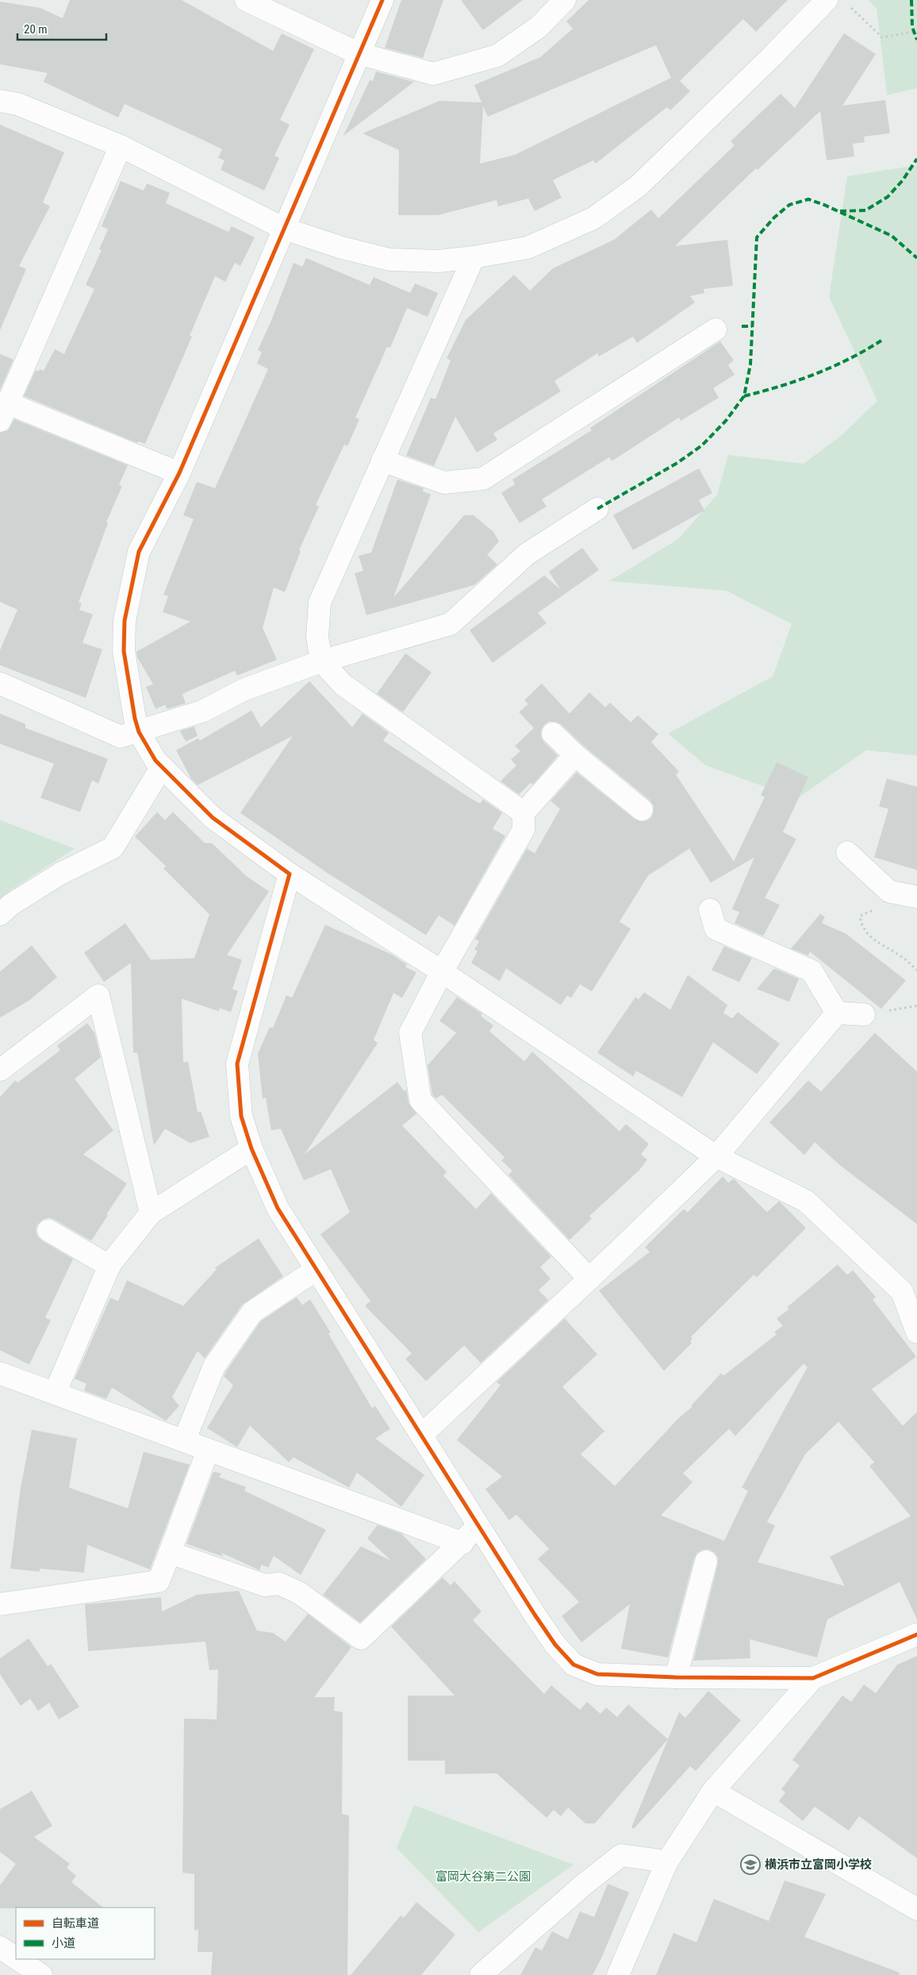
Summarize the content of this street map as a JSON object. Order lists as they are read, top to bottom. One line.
{"parks":["富岡大谷第二公園"],"places":{"school or university":["横浜市立富岡小学校"]},"legend":["自転車道","小道"],"scale_bar":"20 m"}
